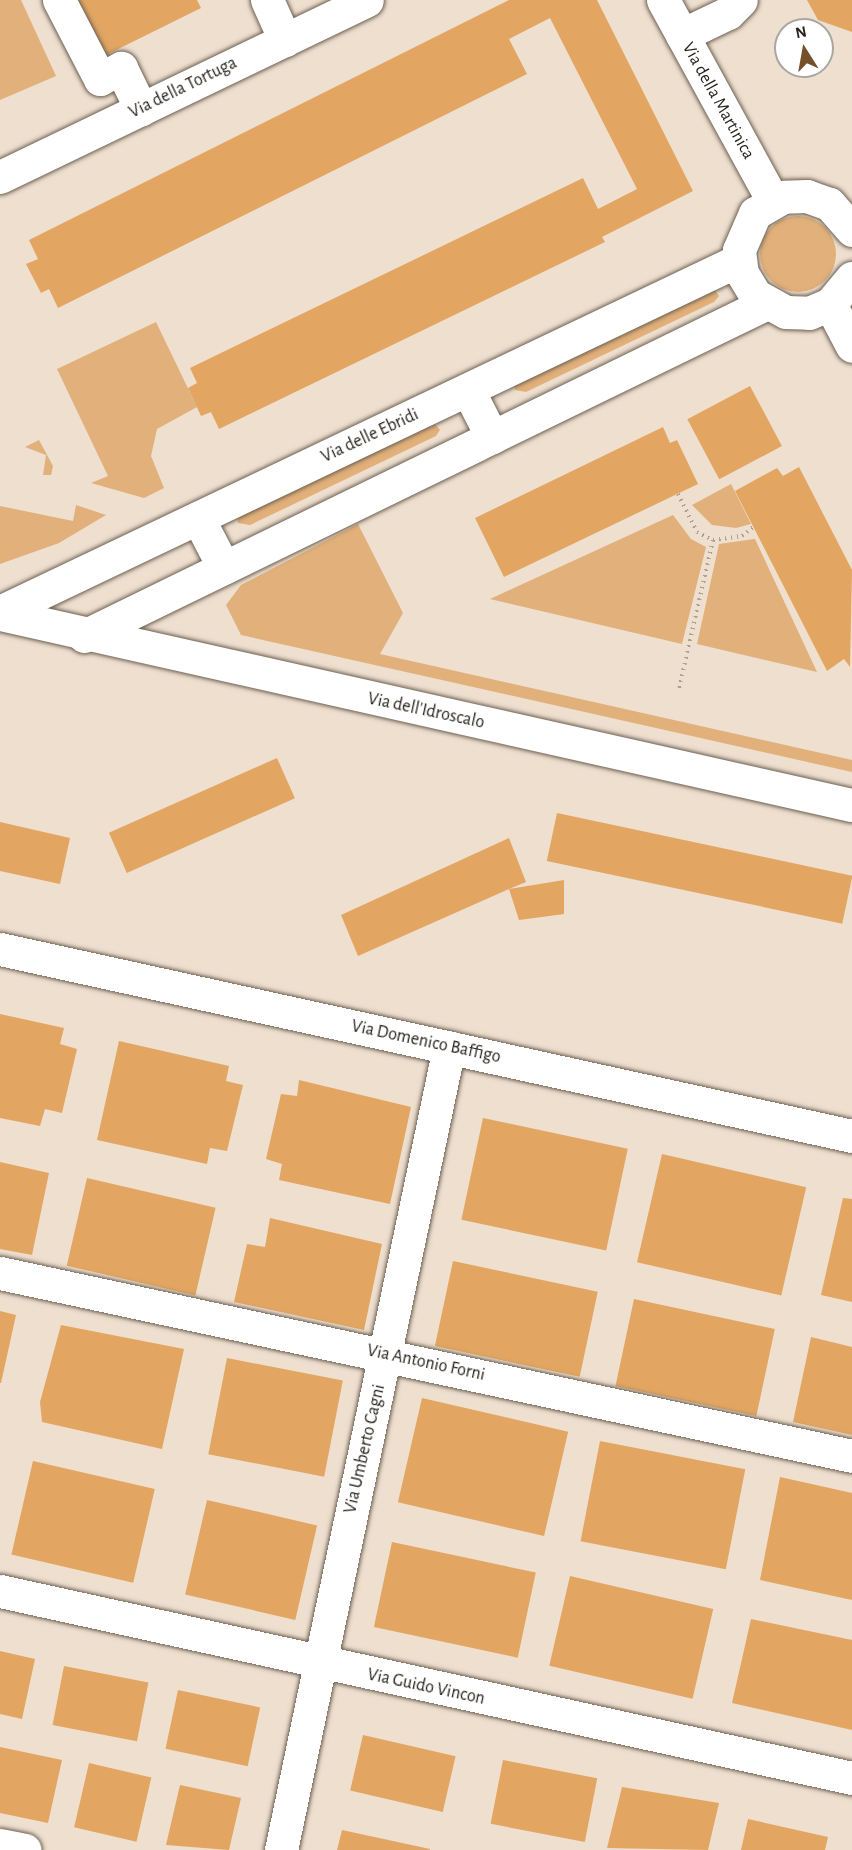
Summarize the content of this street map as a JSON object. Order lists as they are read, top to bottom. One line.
{"streets":{"street":["Via della Tortuga","Via della Martinica","Via delle Ebridi","Via dell'Idroscalo","Via Domenico Baffigo","Via Antonio Forni","Via Umberto Cagni","Via Guido Vincon"]},"crossings":[["Via delle Ebridi","Via dell'Idroscalo"],["Via Domenico Baffigo","Via Umberto Cagni"],["Via Antonio Forni","Via Umberto Cagni"],["Via Umberto Cagni","Via Guido Vincon"]],"north":"top"}
